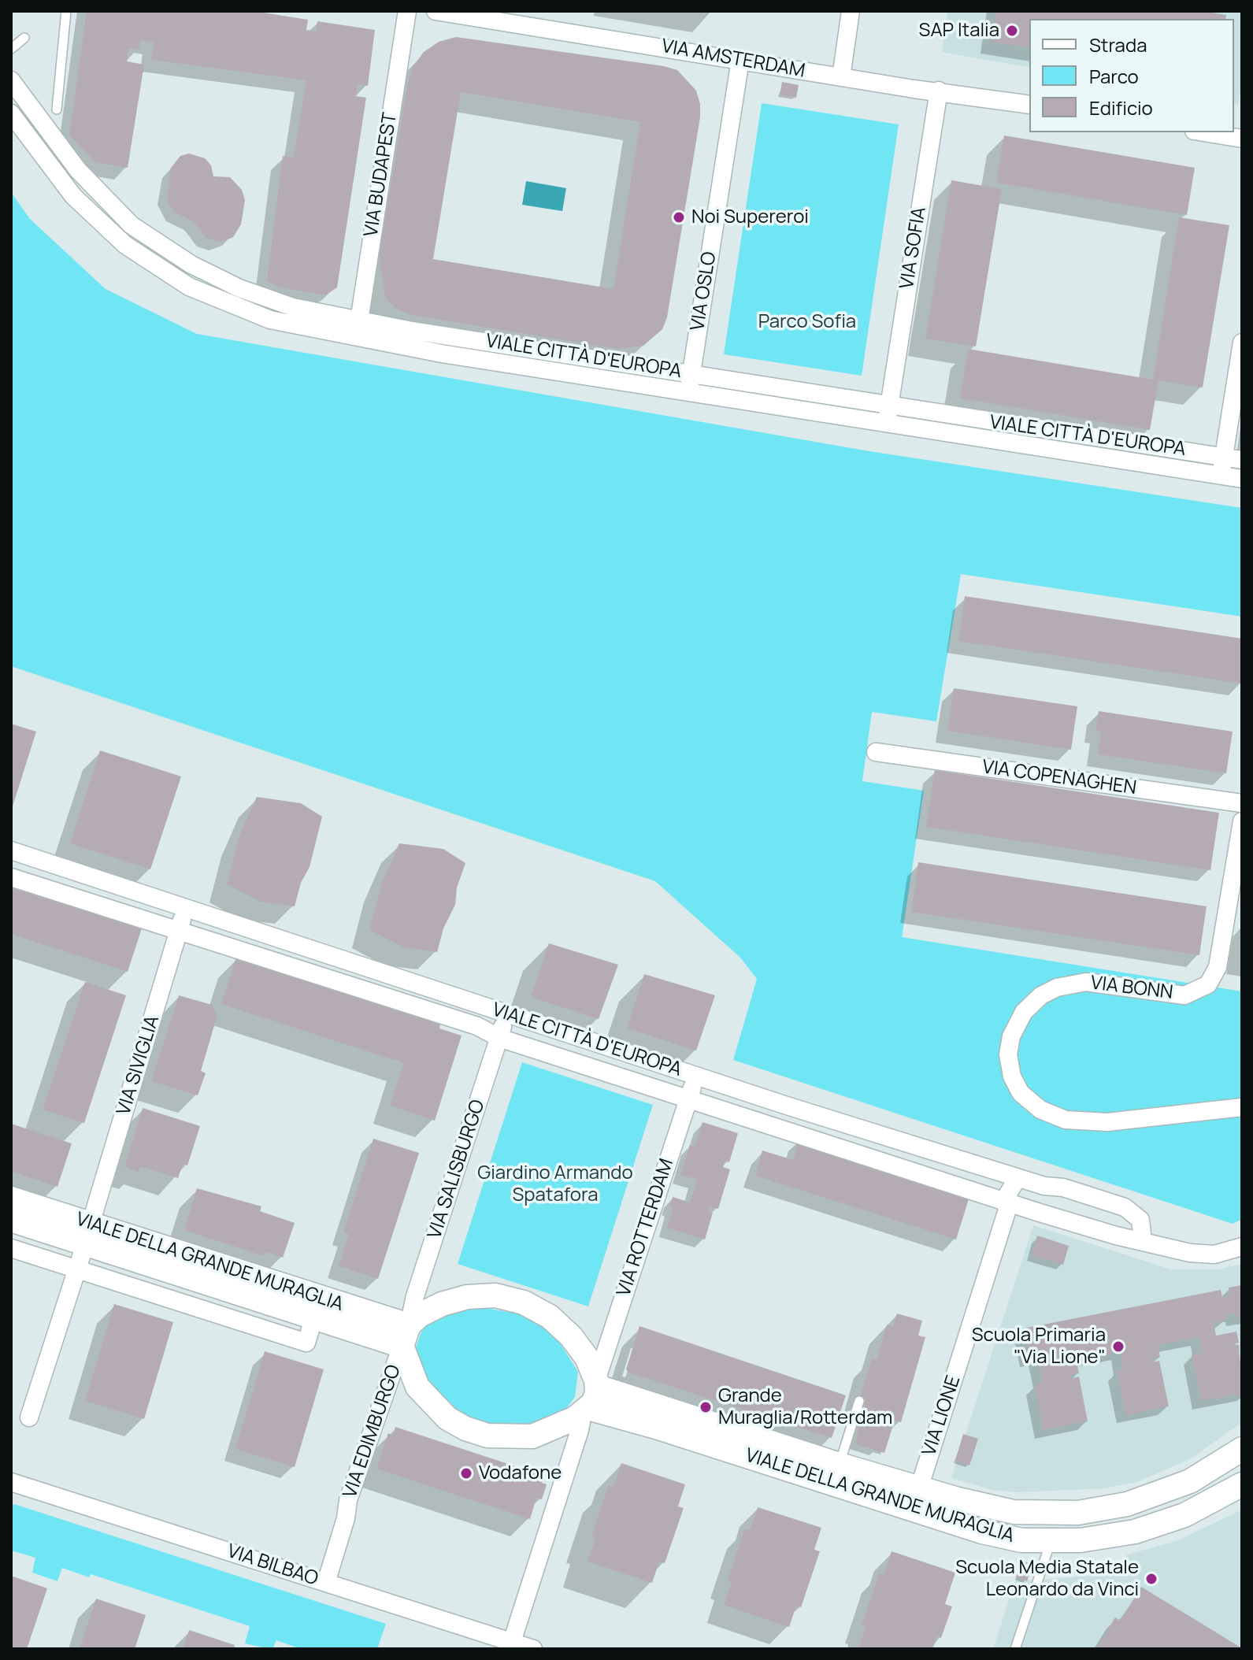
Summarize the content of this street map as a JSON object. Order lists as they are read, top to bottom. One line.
{"streets":{"street":["VIA AMSTERDAM","VIA BUDAPEST","VIA SOFIA","VIA OSLO","VIALE CITTÀ D'EUROPA","VIA COPENAGHEN","VIA BONN","VIA SIVIGLIA","VIA SALISBURGO","VIA ROTTERDAM","VIALE DELLA GRANDE MURAGLIA","VIA LIONE","VIA EDIMBURGO","VIA BILBAO"]},"crossings":[["VIA AMSTERDAM","VIA SOFIA"],["VIA AMSTERDAM","VIA OSLO"],["VIA BUDAPEST","VIALE CITTÀ D'EUROPA"],["VIA SOFIA","VIALE CITTÀ D'EUROPA"],["VIA OSLO","VIALE CITTÀ D'EUROPA"],["VIALE CITTÀ D'EUROPA","VIA SIVIGLIA"],["VIALE CITTÀ D'EUROPA","VIA SALISBURGO"],["VIALE CITTÀ D'EUROPA","VIA ROTTERDAM"],["VIALE CITTÀ D'EUROPA","VIA LIONE"],["VIA SIVIGLIA","VIALE DELLA GRANDE MURAGLIA"],["VIA SALISBURGO","VIA ROTTERDAM"],["VIA SALISBURGO","VIALE DELLA GRANDE MURAGLIA"],["VIA SALISBURGO","VIA EDIMBURGO"],["VIA ROTTERDAM","VIALE DELLA GRANDE MURAGLIA"],["VIA ROTTERDAM","VIA EDIMBURGO"],["VIALE DELLA GRANDE MURAGLIA","VIA LIONE"],["VIALE DELLA GRANDE MURAGLIA","VIA EDIMBURGO"],["VIA EDIMBURGO","VIA BILBAO"]],"parks":["Parco Sofia","Giardino Armando Spatafora"],"places":["SAP Italia","Noi Supereroi","Scuola Primaria \"Via Lione\"","Grande Muraglia/Rotterdam","Vodafone","Scuola Media Statale Leonardo da Vinci"],"legend":["Strada","Parco","Edificio"]}
